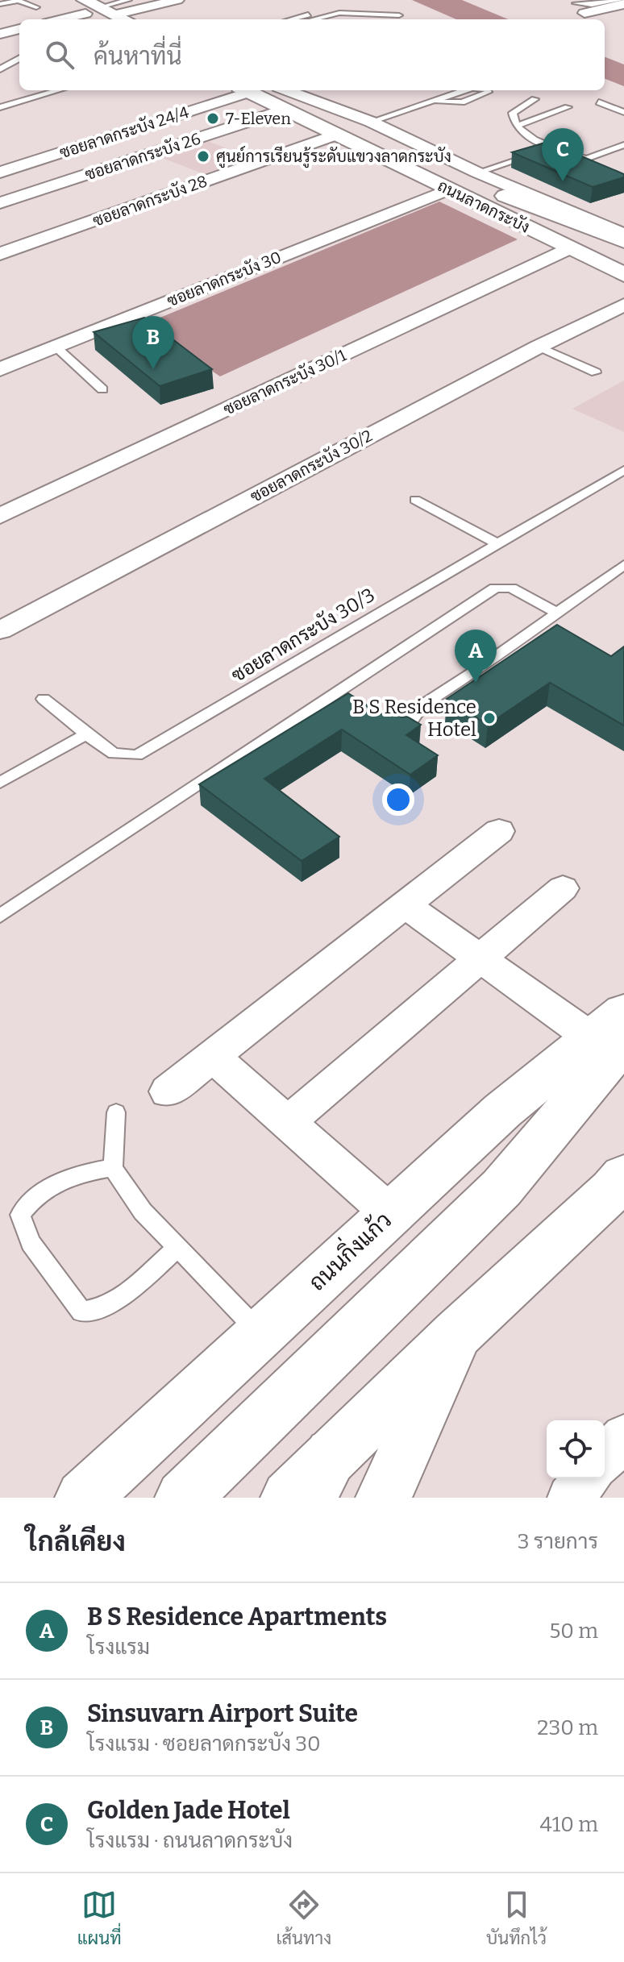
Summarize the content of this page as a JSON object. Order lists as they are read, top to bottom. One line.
{"streets":{"main road":["ถนนลาดกระบัง","ถนนกิ่งแก้ว"],"street":["ซอยลาดกระบัง 24/4","ซอยลาดกระบัง 26","ซอยลาดกระบัง 28","ซอยลาดกระบัง 30","ซอยลาดกระบัง 30/1","ซอยลาดกระบัง 30/2"],"lane":["ซอยลาดกระบัง 30/3"]},"crossings":[["ซอยลาดกระบัง 26","ถนนลาดกระบัง"],["ซอยลาดกระบัง 28","ถนนลาดกระบัง"],["ถนนลาดกระบัง","ซอยลาดกระบัง 30"],["ถนนลาดกระบัง","ซอยลาดกระบัง 30/1"]],"places":["7-Eleven","ศูนย์การเรียนรู้ระดับแขวงลาดกระบัง","B S Residence Hotel"],"page":{"search":"ค้นหาที่นี่","pins":["C","B","A"],"heading":["ใกล้เคียง","3 รายการ"],"list":[{"mark":"A","name":"B S Residence Apartments","note":"โรงแรม","value":"50 m"},{"mark":"B","name":"Sinsuvarn Airport Suite","note":"โรงแรม · ซอยลาดกระบัง 30","value":"230 m"},{"mark":"C","name":"Golden Jade Hotel","note":"โรงแรม · ถนนลาดกระบัง","value":"410 m"}],"nav":["แผนที่","เส้นทาง","บันทึกไว้"]}}
